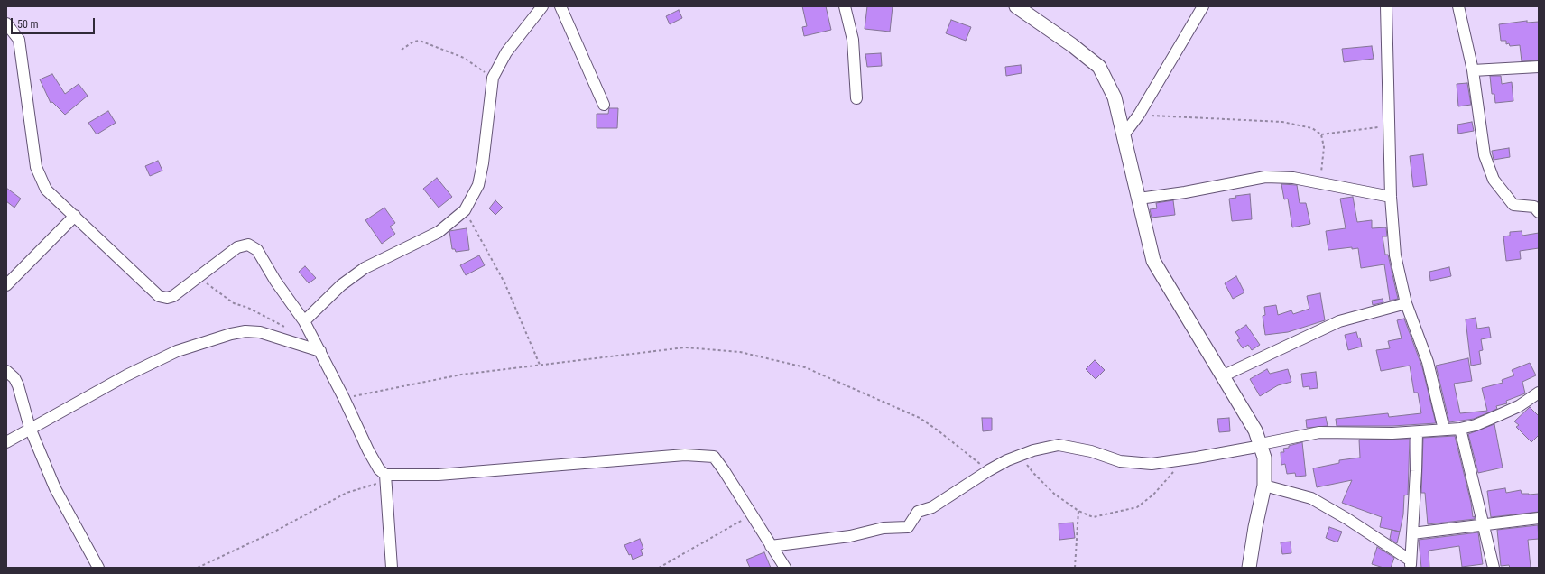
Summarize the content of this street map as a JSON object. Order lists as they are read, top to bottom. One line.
{"scale_bar":"50 m"}
